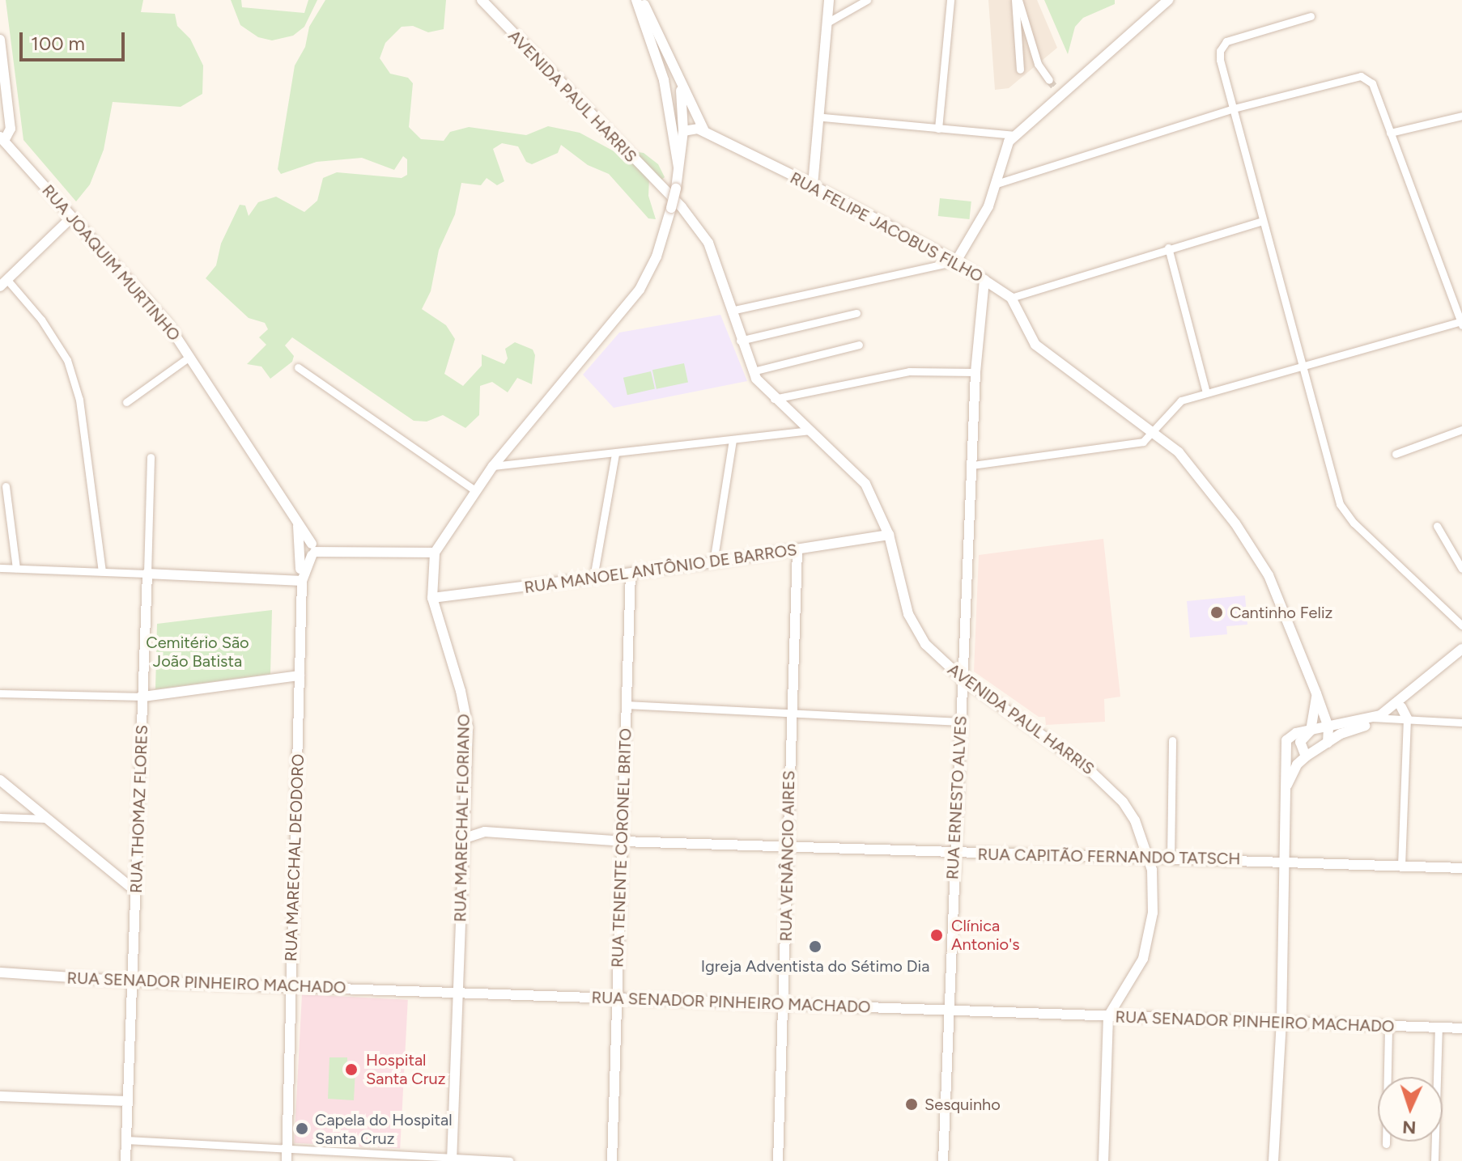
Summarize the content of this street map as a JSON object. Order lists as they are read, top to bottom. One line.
{"streets":{"main road":["AVENIDA PAUL HARRIS","RUA FELIPE JACOBUS FILHO","RUA JOAQUIM MURTINHO","RUA MANOEL ANTÔNIO DE BARROS","RUA ERNESTO ALVES","RUA THOMAZ FLORES","RUA MARECHAL FLORIANO","RUA TENENTE CORONEL BRITO","RUA VENÂNCIO AIRES","RUA CAPITÃO FERNANDO TATSCH","RUA MARECHAL DEODORO","RUA SENADOR PINHEIRO MACHADO"]},"crossings":[["AVENIDA PAUL HARRIS","RUA MANOEL ANTÔNIO DE BARROS"],["AVENIDA PAUL HARRIS","RUA ERNESTO ALVES"],["AVENIDA PAUL HARRIS","RUA CAPITÃO FERNANDO TATSCH"],["AVENIDA PAUL HARRIS","RUA SENADOR PINHEIRO MACHADO"],["RUA FELIPE JACOBUS FILHO","RUA ERNESTO ALVES"],["RUA JOAQUIM MURTINHO","RUA MARECHAL DEODORO"],["RUA MANOEL ANTÔNIO DE BARROS","RUA MARECHAL FLORIANO"],["RUA MANOEL ANTÔNIO DE BARROS","RUA TENENTE CORONEL BRITO"],["RUA MANOEL ANTÔNIO DE BARROS","RUA VENÂNCIO AIRES"],["RUA ERNESTO ALVES","RUA CAPITÃO FERNANDO TATSCH"],["RUA ERNESTO ALVES","RUA SENADOR PINHEIRO MACHADO"],["RUA THOMAZ FLORES","RUA SENADOR PINHEIRO MACHADO"],["RUA MARECHAL FLORIANO","RUA CAPITÃO FERNANDO TATSCH"],["RUA MARECHAL FLORIANO","RUA SENADOR PINHEIRO MACHADO"],["RUA TENENTE CORONEL BRITO","RUA CAPITÃO FERNANDO TATSCH"],["RUA TENENTE CORONEL BRITO","RUA SENADOR PINHEIRO MACHADO"],["RUA VENÂNCIO AIRES","RUA CAPITÃO FERNANDO TATSCH"],["RUA VENÂNCIO AIRES","RUA SENADOR PINHEIRO MACHADO"],["RUA MARECHAL DEODORO","RUA SENADOR PINHEIRO MACHADO"]],"parks":["Cemitério São João Batista"],"places":["Cantinho Feliz","Clínica Antonio's","Igreja Adventista do Sétimo Dia","Hospital Santa Cruz","Sesquinho","Capela do Hospital Santa Cruz"],"scale_bar":"100 m","north":"bottom"}
